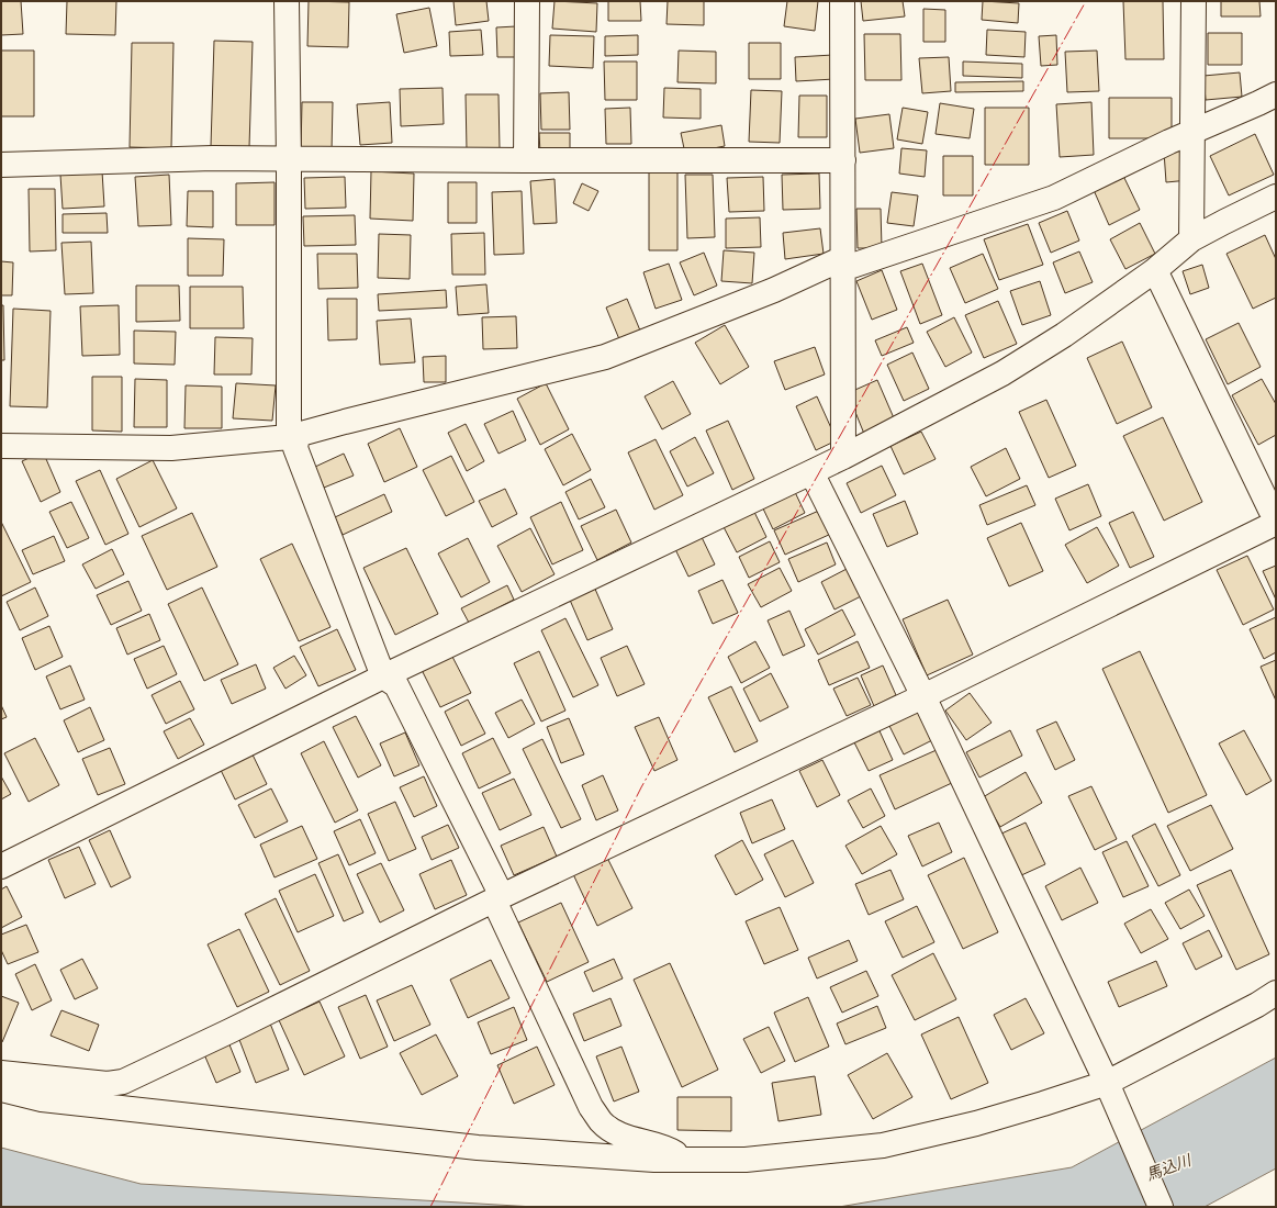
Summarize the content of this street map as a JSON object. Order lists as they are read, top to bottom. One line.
{"water":["馬込川"]}
